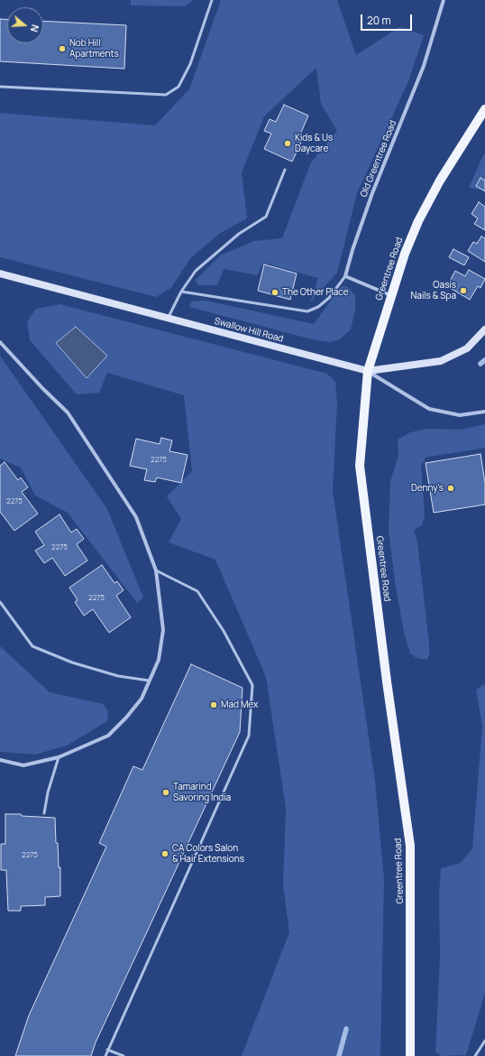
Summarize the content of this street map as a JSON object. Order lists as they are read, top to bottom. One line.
{"streets":{"main road":["Greentree Road"],"street":["Old Greentree Road","Swallow Hill Road"]},"crossings":[["Greentree Road","Swallow Hill Road"]],"places":["Nob Hill Apartments","Kids & Us Daycare","Oasis Nails & Spa","The Other Place","Denny's","Mad Mex","Tamarind Savoring India","CA Colors Salon & Hair Extensions"],"house_numbers":["2275","2275","2275","2275","2275"],"scale_bar":"20 m","north":"right"}
